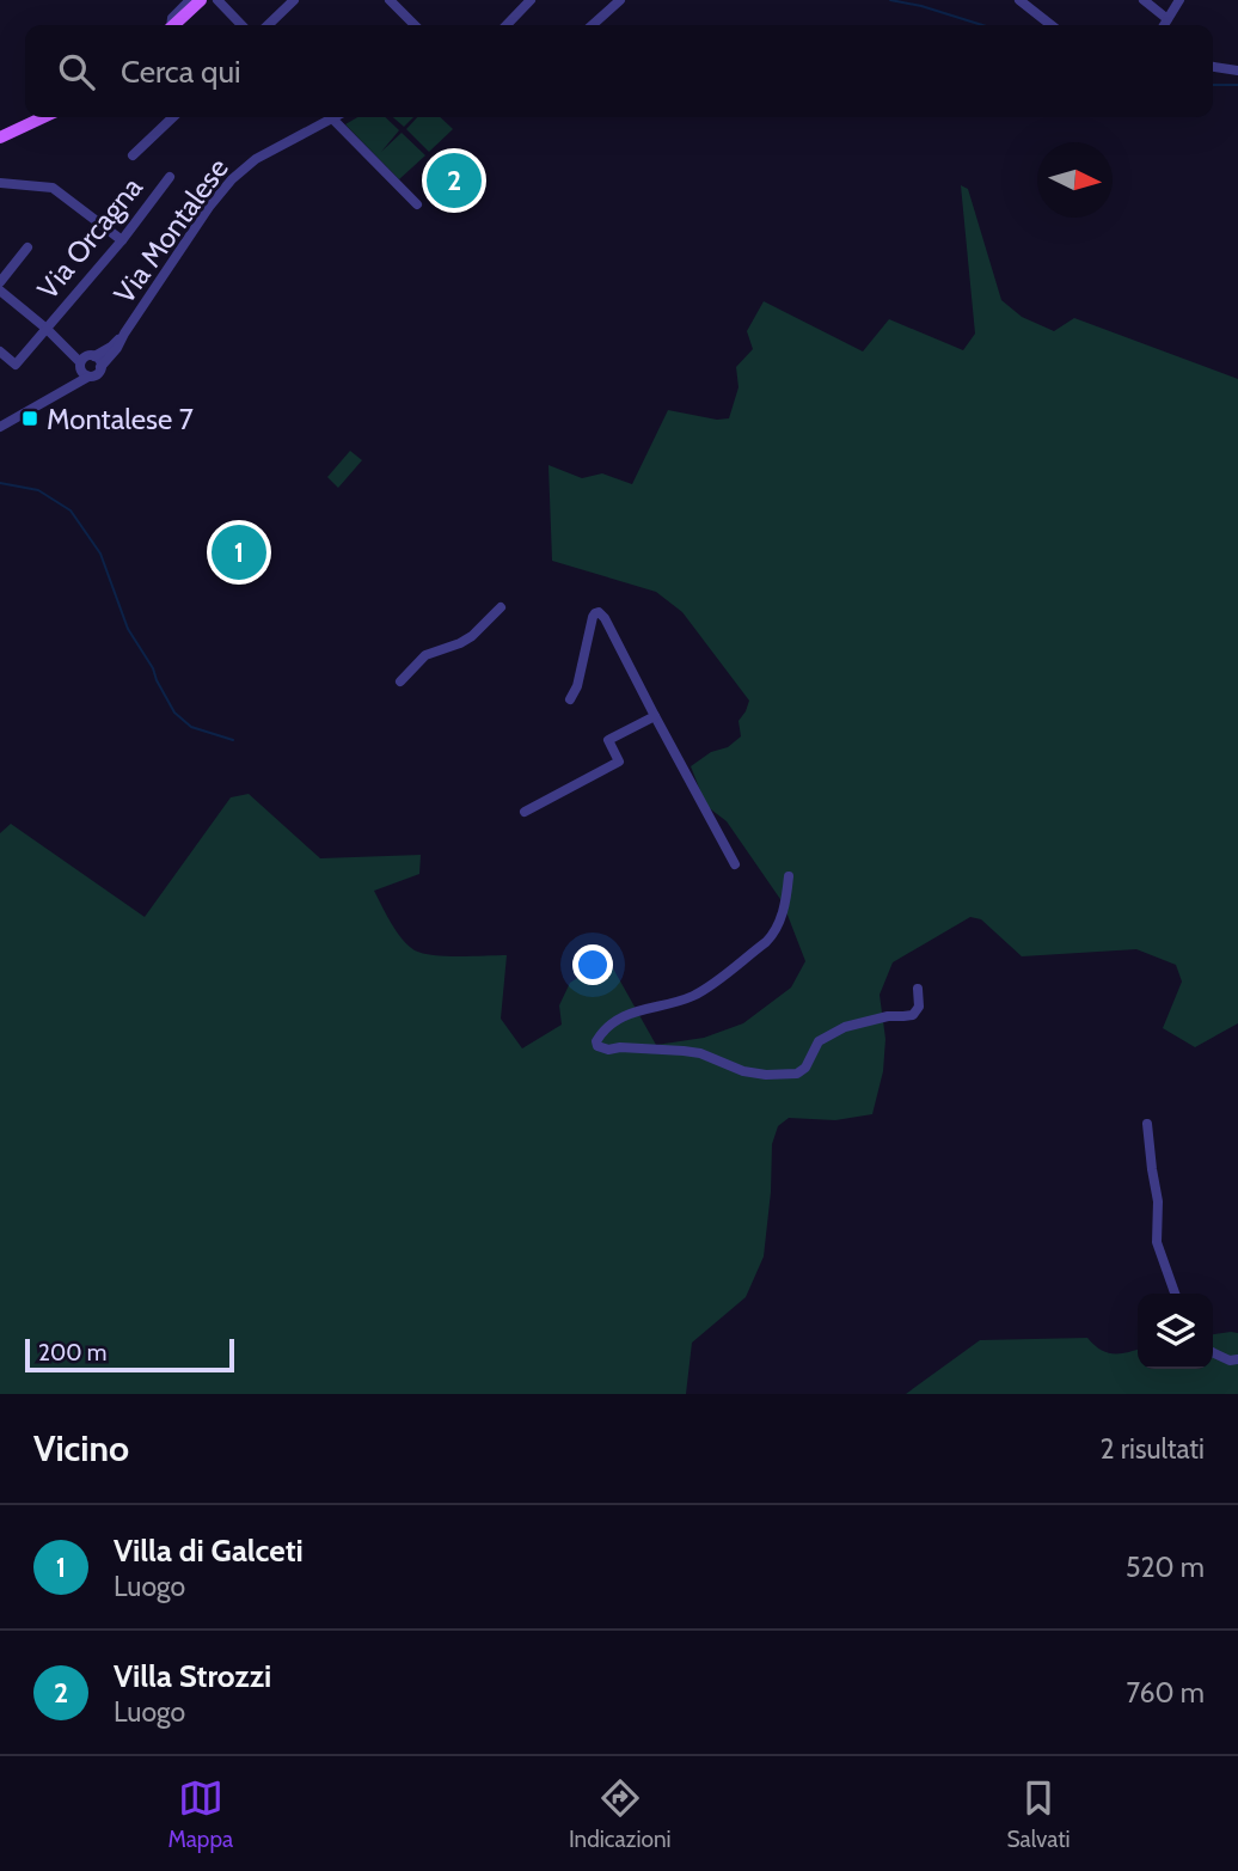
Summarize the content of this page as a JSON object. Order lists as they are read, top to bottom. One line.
{"streets":{"street":["Via Montalese","Via Orcagna"]},"places":{"transit":["Montalese 7"]},"scale_bar":"200 m","north":"right","page":{"search":"Cerca qui","pins":["2","1"],"scale":"200 m","heading":["Vicino","2 risultati"],"list":[{"mark":"1","name":"Villa di Galceti","note":"Luogo","value":"520 m"},{"mark":"2","name":"Villa Strozzi","note":"Luogo","value":"760 m"}],"nav":["Mappa","Indicazioni","Salvati"]}}
